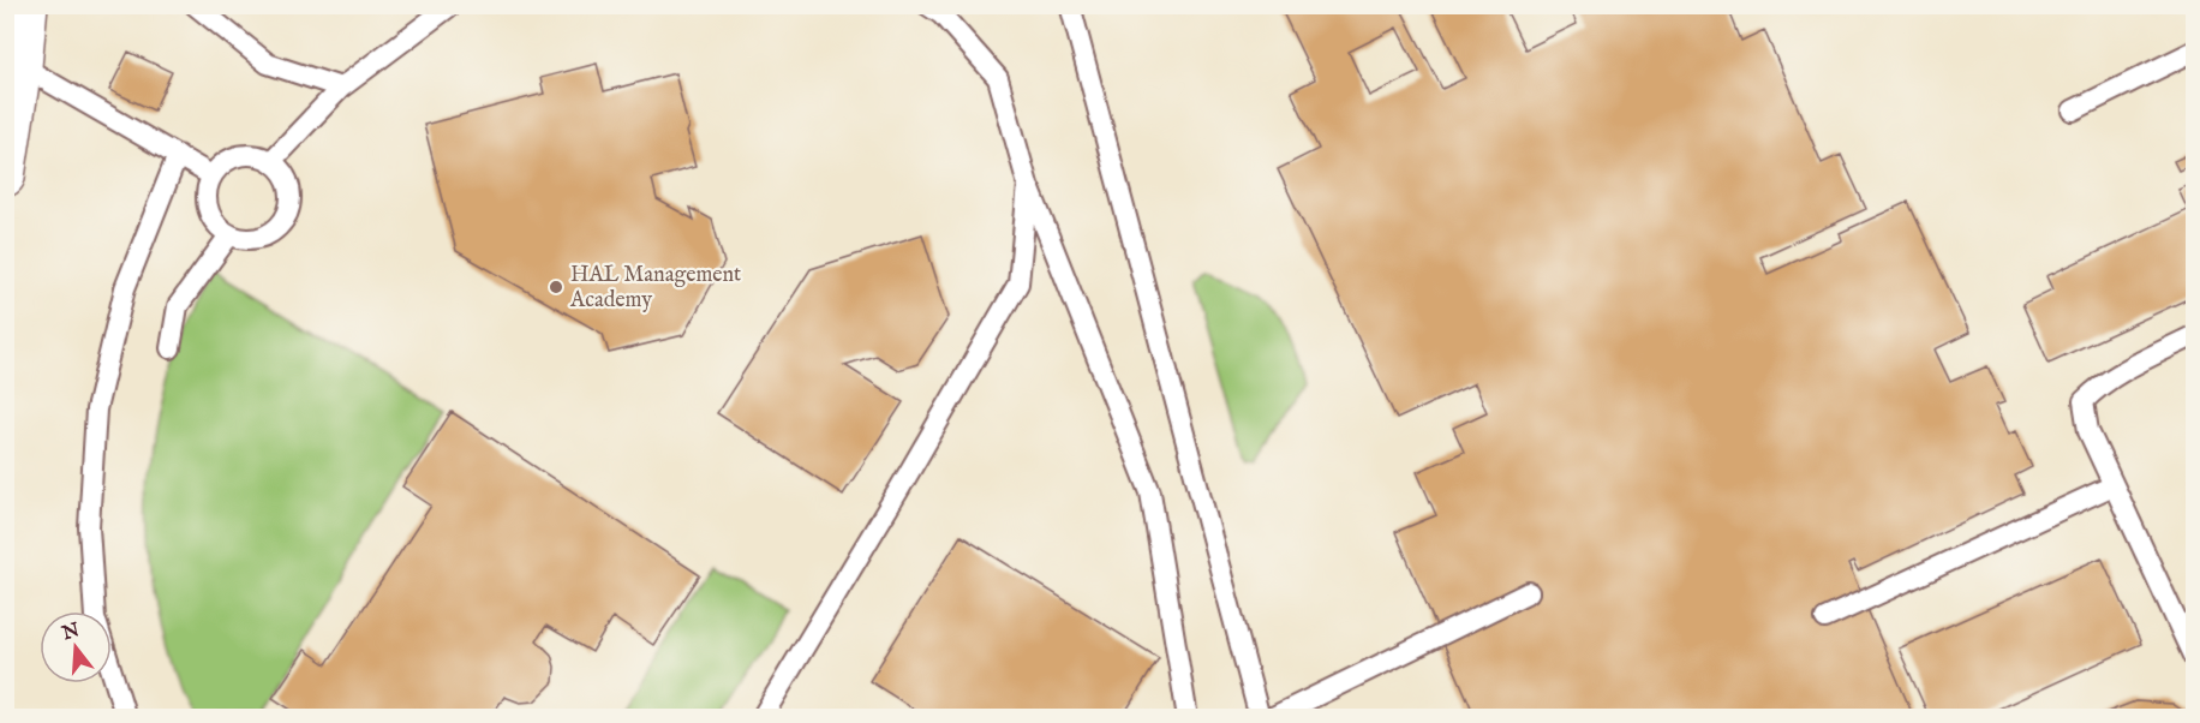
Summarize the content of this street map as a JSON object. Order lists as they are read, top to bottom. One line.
{"places":["HAL Management Academy"],"north":"top"}
